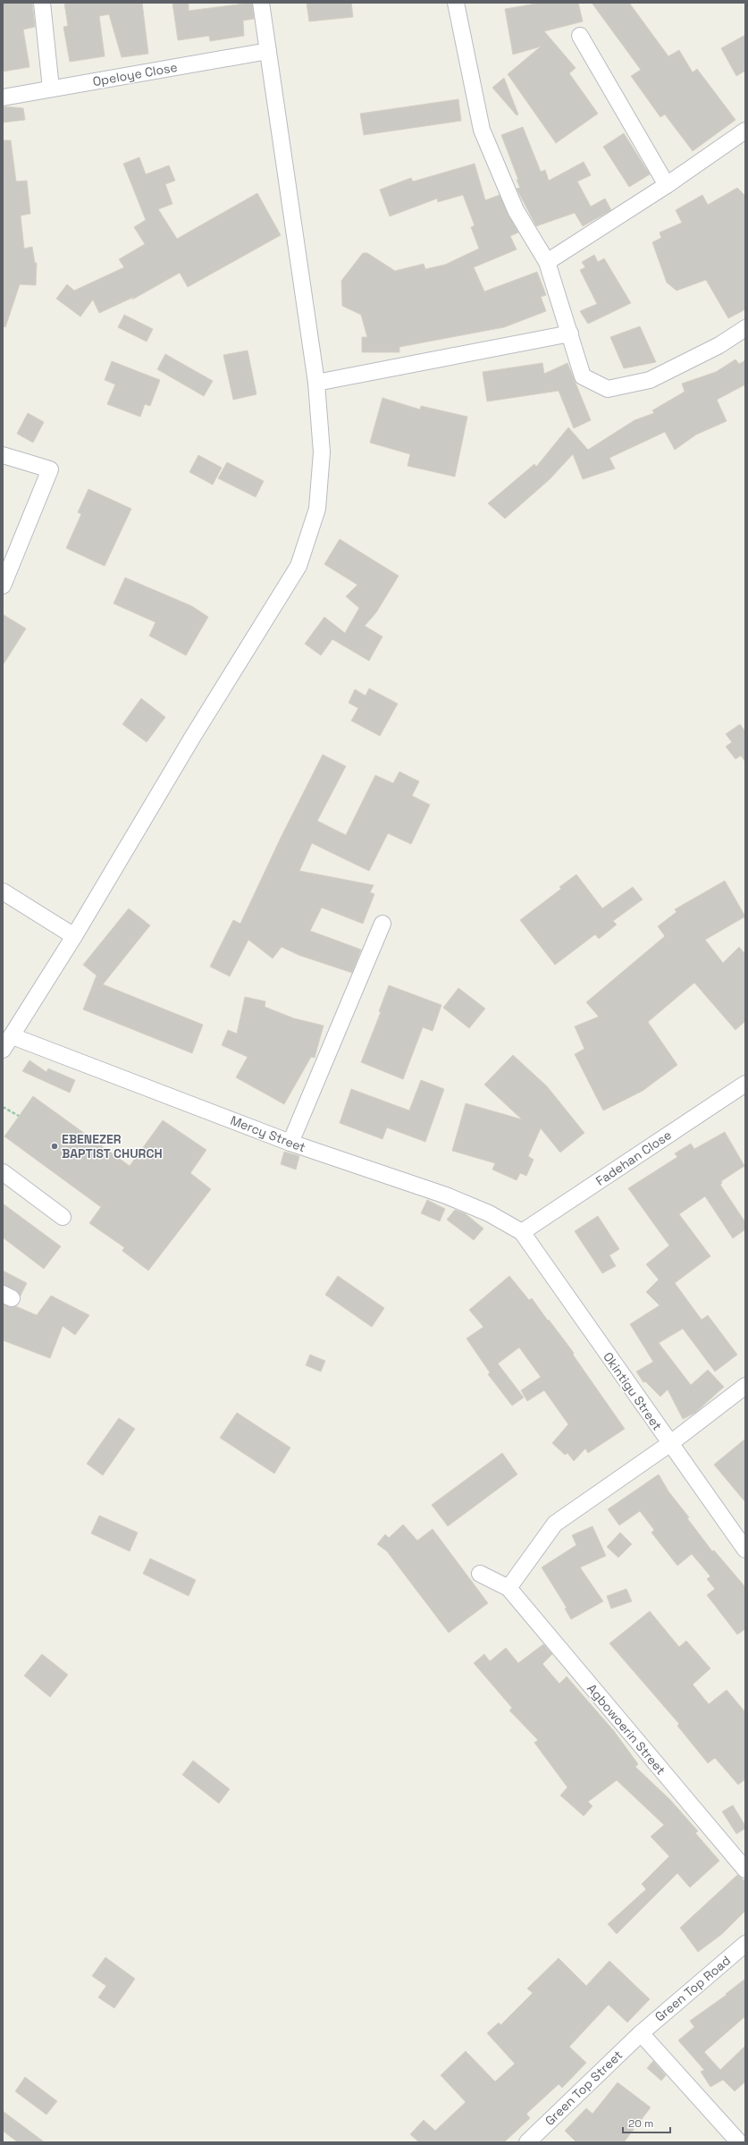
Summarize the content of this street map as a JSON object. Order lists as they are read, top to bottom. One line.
{"streets":{"street":["Opeloye Close","Mercy Street","Fadehan Close","Okintigu Street","Agbowoerin Street","Green Top Road","Green Top Street"]},"crossings":[["Mercy Street","Fadehan Close"],["Mercy Street","Okintigu Street"],["Fadehan Close","Okintigu Street"],["Green Top Road","Green Top Street"]],"places":["EBENEZER BAPTIST CHURCH"],"scale_bar":"20 m"}
